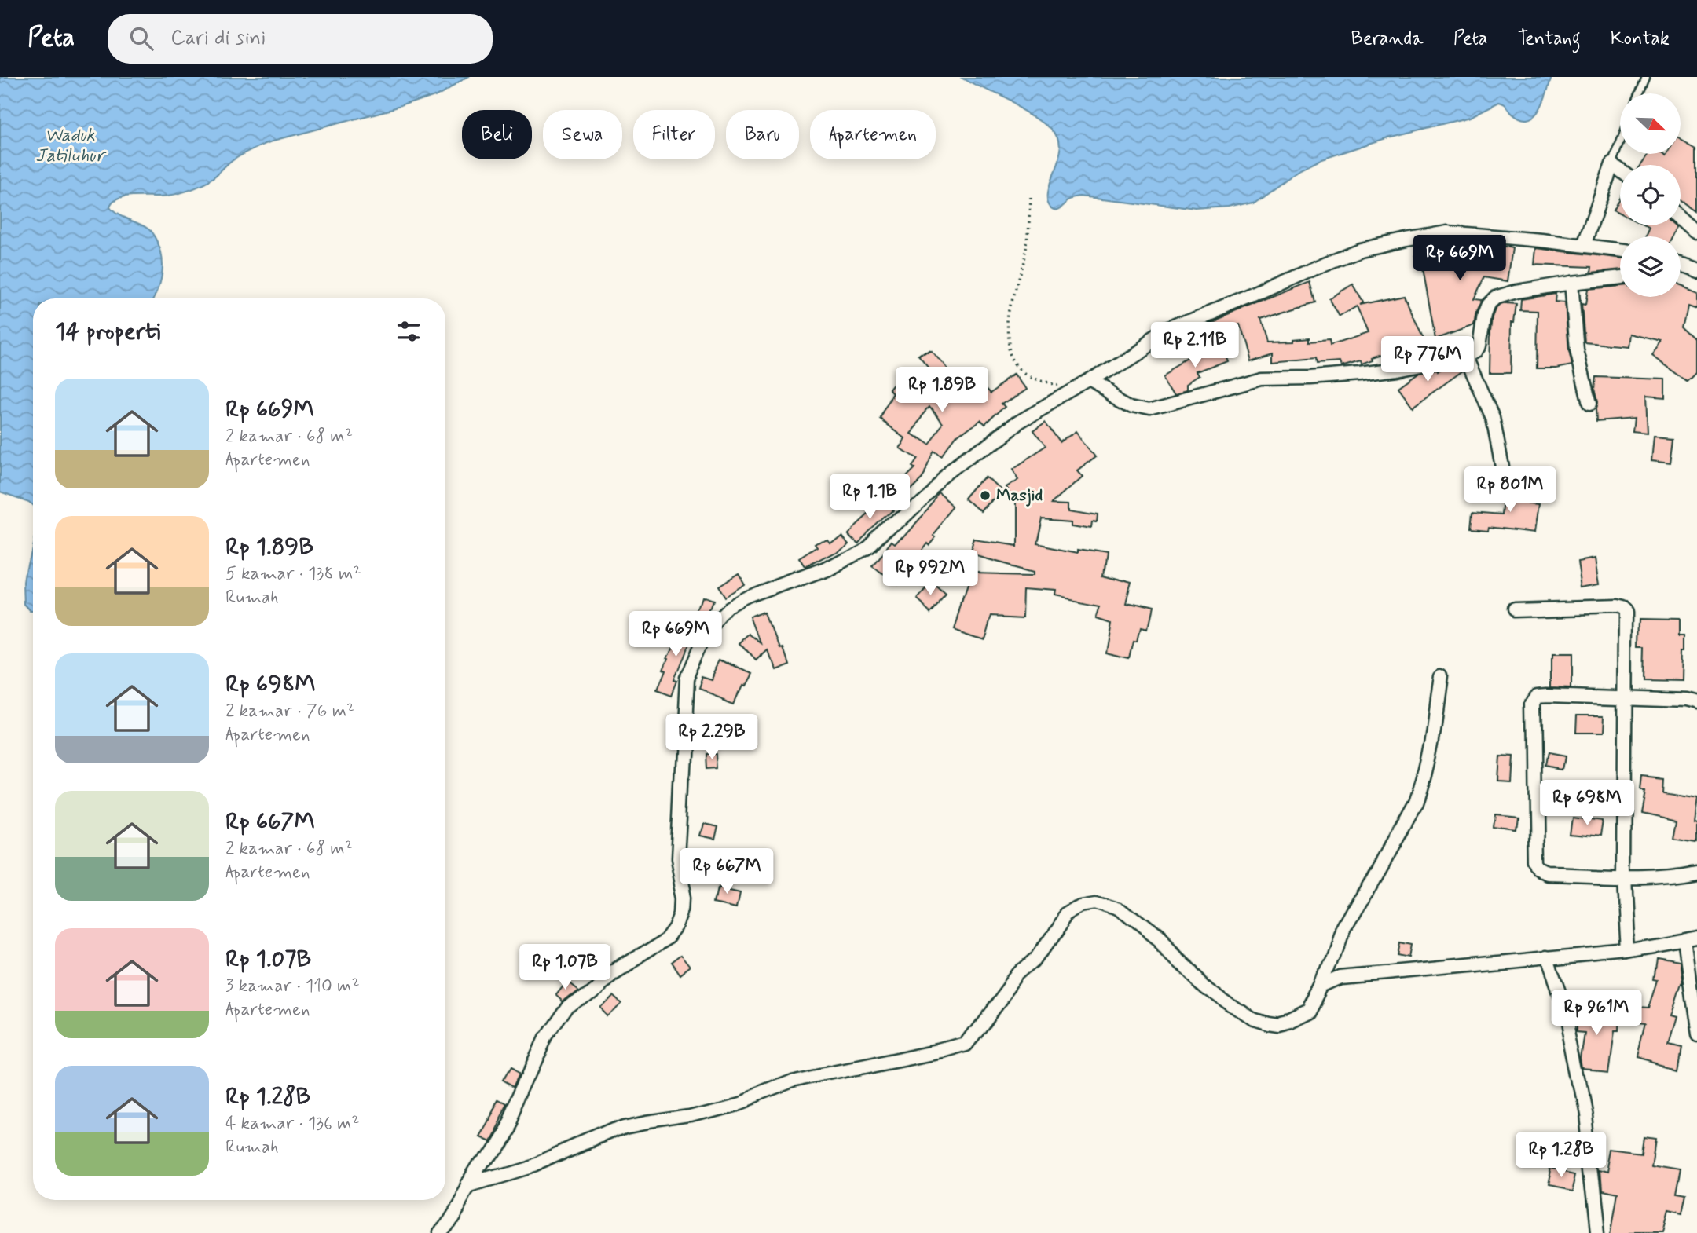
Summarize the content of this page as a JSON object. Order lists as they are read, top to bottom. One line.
{"water":["Waduk Jatiluhur"],"places":["Masjid"],"north":"bottom right","page":{"header":"Peta","search":"Cari di sini","nav":["Beranda","Peta","Tentang","Kontak"],"chip":["Beli","Sewa","Filter","Baru","Apartemen"],"price":["Rp 669M","Rp 2.11B","Rp 776M","Rp 1.89B","Rp 801M","Rp 1.1B","Rp 992M","Rp 669M","Rp 2.29B","Rp 698M","Rp 667M","Rp 1.07B","Rp 961M","Rp 1.28B"],"heading":"14 properti","list":[{"name":"Rp 669M","note":"2 kamar · 68 m² · Apartemen"},{"name":"Rp 1.89B","note":"5 kamar · 138 m² · Rumah"},{"name":"Rp 698M","note":"2 kamar · 76 m² · Apartemen"},{"name":"Rp 667M","note":"2 kamar · 68 m² · Apartemen"},{"name":"Rp 1.07B","note":"3 kamar · 110 m² · Apartemen"},{"name":"Rp 1.28B","note":"4 kamar · 136 m² · Rumah"}]}}
